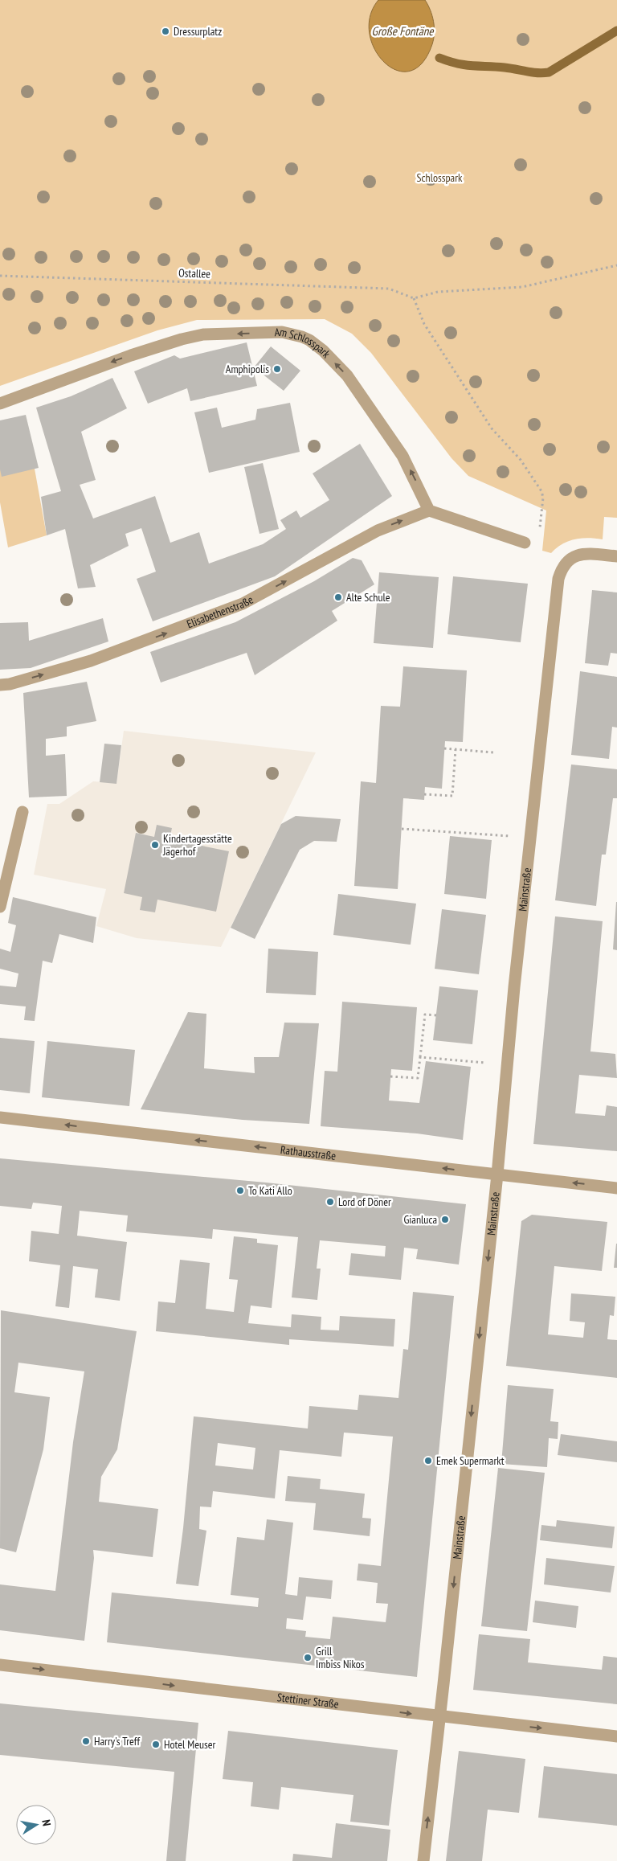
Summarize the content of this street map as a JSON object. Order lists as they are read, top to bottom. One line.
{"streets":{"street":["Am Schlosspark","Elisabethenstraße","Mainstraße","Rathausstraße","Stettiner Straße"],"path":["Ostallee"]},"crossings":[["Am Schlosspark","Elisabethenstraße"],["Mainstraße","Rathausstraße"],["Mainstraße","Stettiner Straße"]],"one_way":["Am Schlosspark","Elisabethenstraße","Rathausstraße","Stettiner Straße"],"water":["Große Fontäne"],"parks":["Schlosspark"],"places":["Dressurplatz","Amphipolis","Alte Schule","Kindertagesstätte Jägerhof","To Kati Allo","Lord of Döner","Gianluca","Emek Supermarkt","Grill Imbiss Nikos","Harry's Treff","Hotel Meuser"],"north":"right"}
